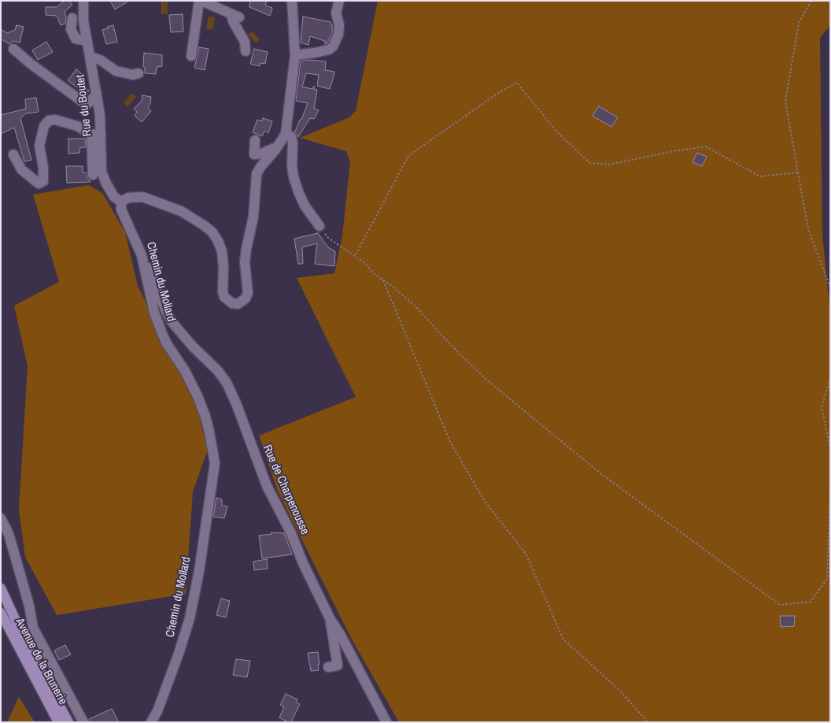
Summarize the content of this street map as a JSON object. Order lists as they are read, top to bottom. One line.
{"streets":{"main road":["Avenue de la Brunerie"],"street":["Rue du Boutet","Chemin du Mollard","Rue de Charpenousse"]},"crossings":[["Rue du Boutet","Chemin du Mollard"],["Chemin du Mollard","Rue de Charpenousse"]]}
